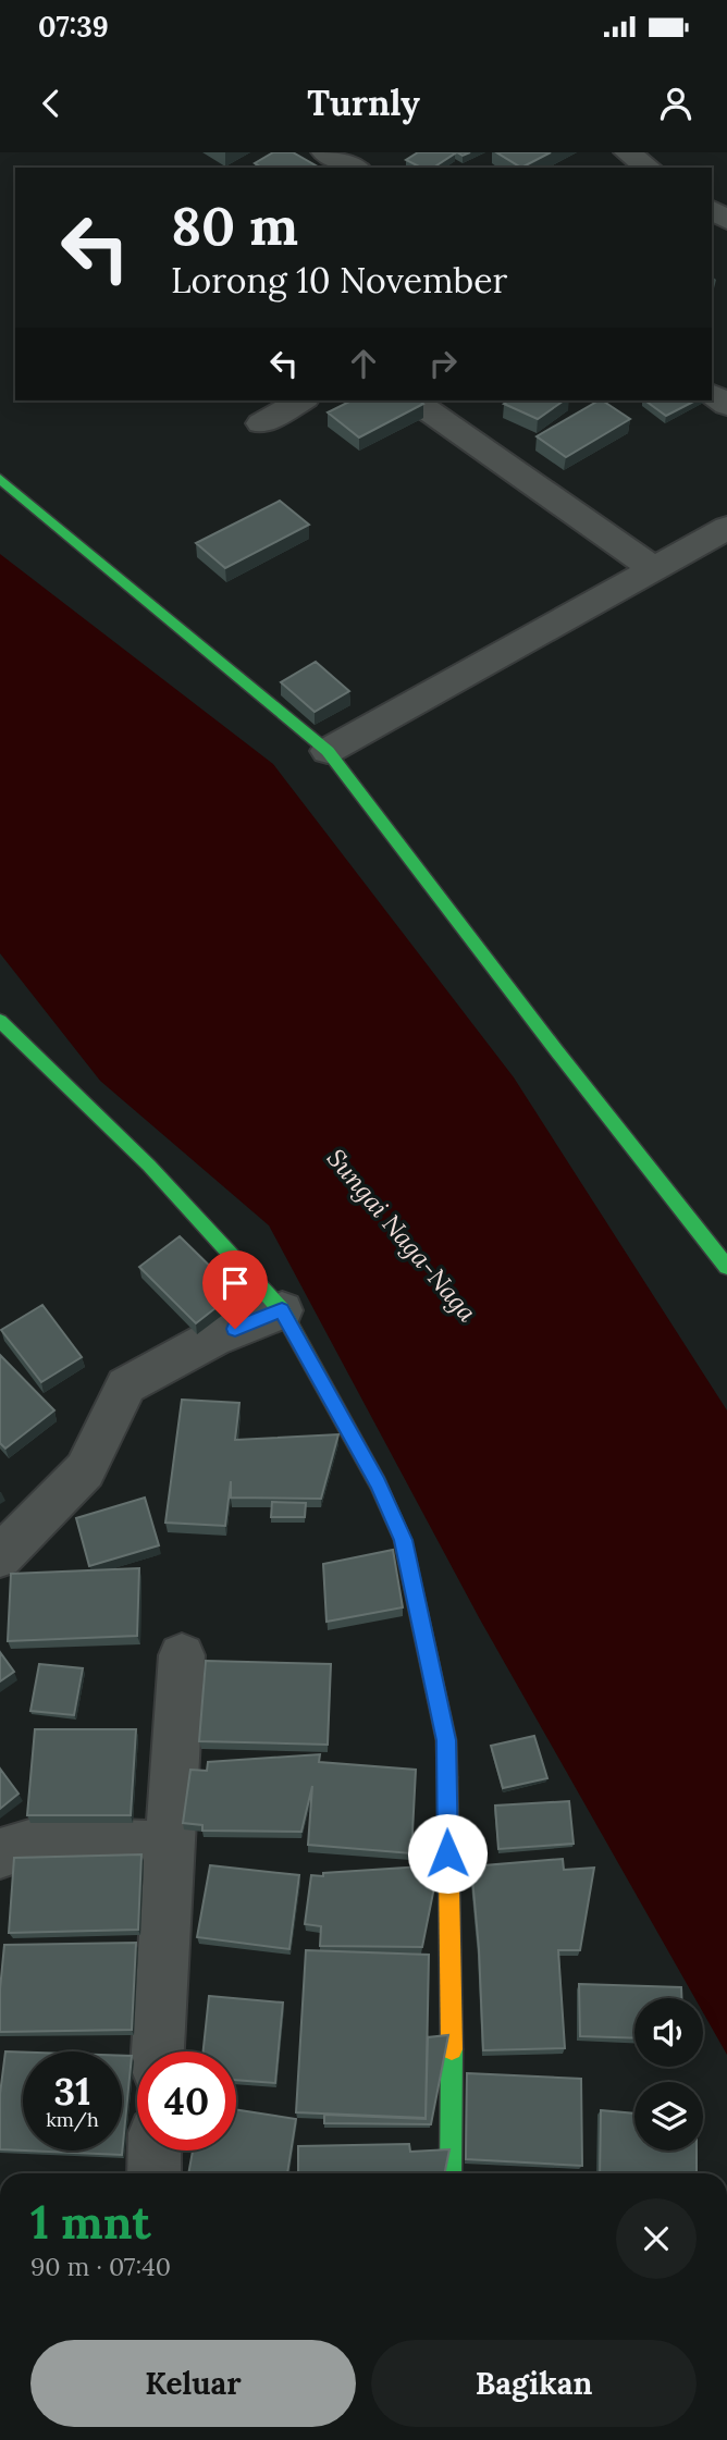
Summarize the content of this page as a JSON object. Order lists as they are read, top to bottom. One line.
{"water":["Sungai Naga-Naga"],"page":{"status":"07:39","header":"Turnly","turn":["80 m","Lorong 10 November"],"speed":"31 km/h","limit":"40","heading":["1 mnt","90 m · 07:40"],"buttons":["Keluar","Bagikan"]}}
